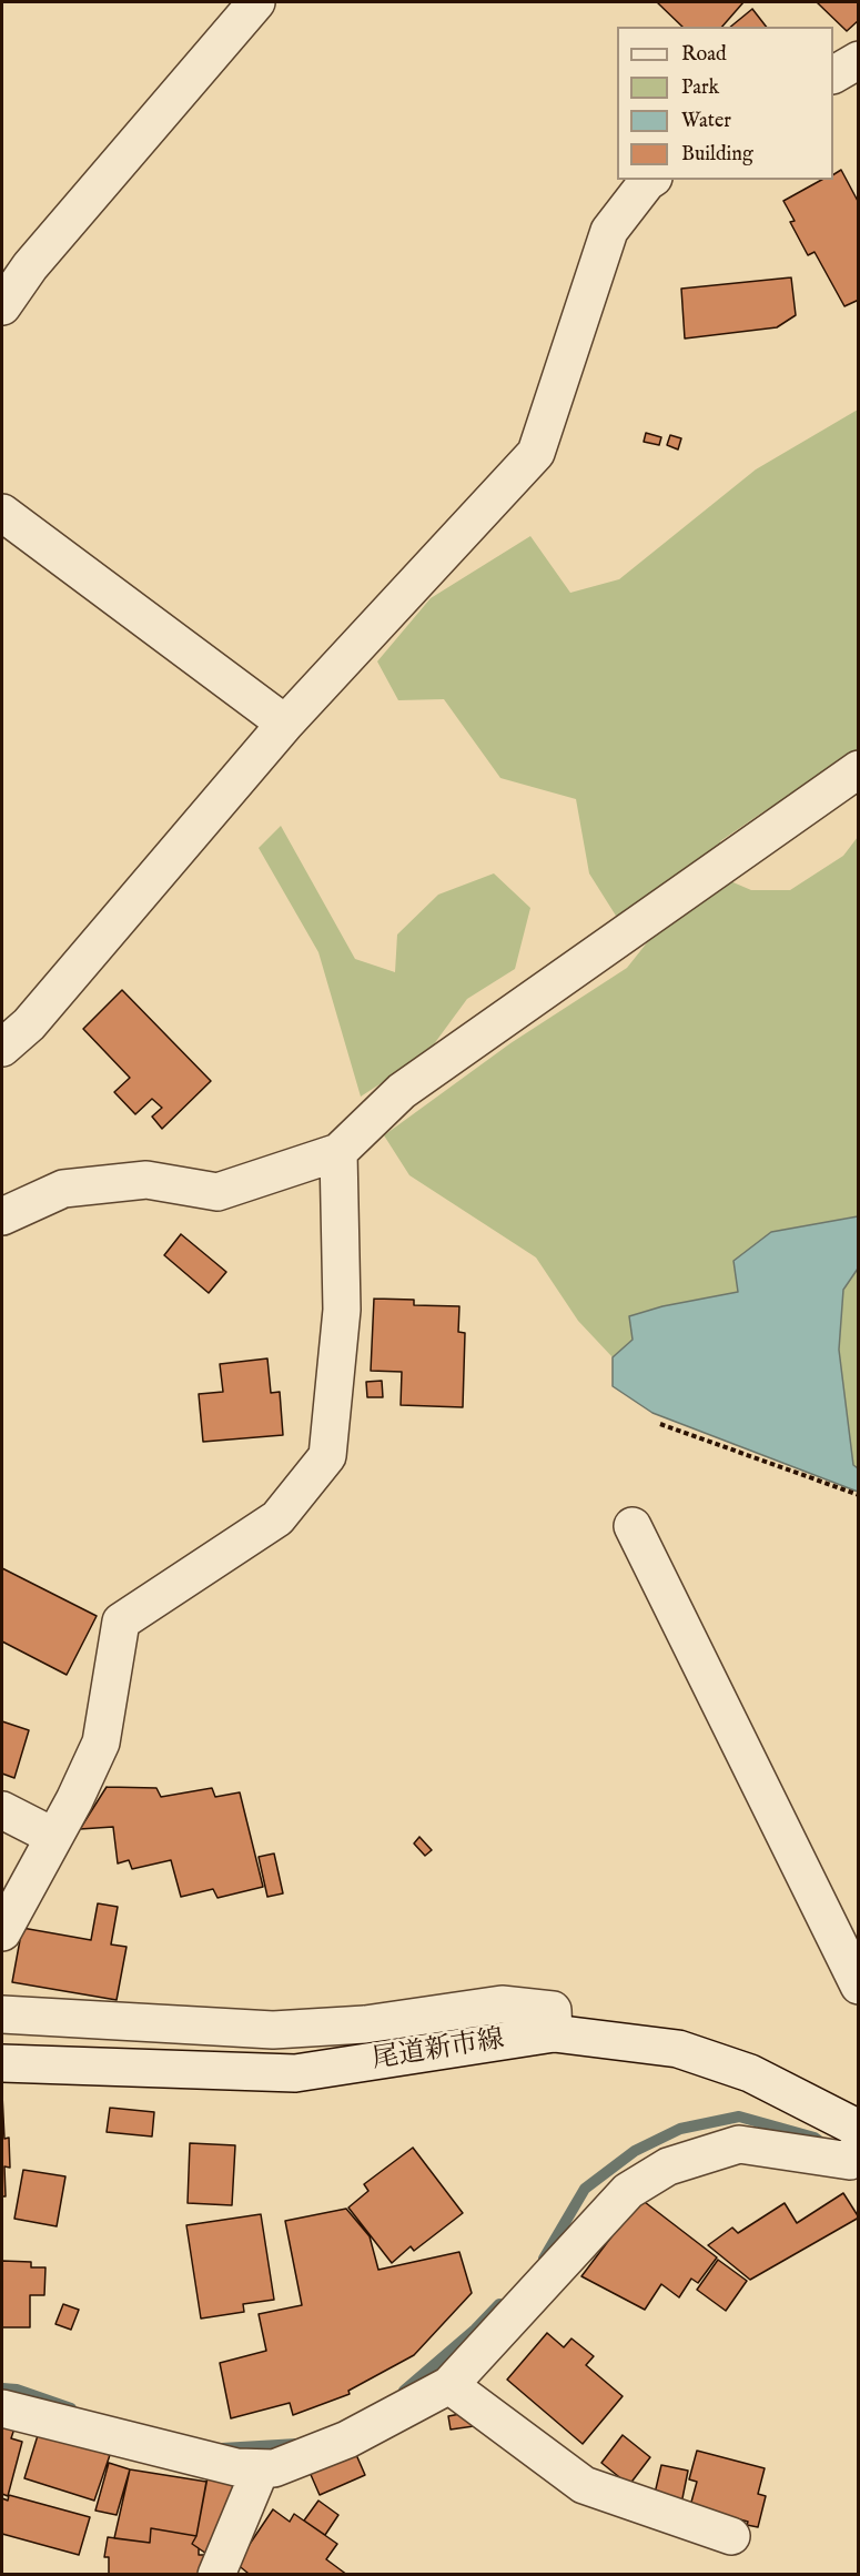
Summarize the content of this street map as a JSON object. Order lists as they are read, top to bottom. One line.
{"streets":{"street":["尾道新市線"]},"legend":["Road","Park","Water","Building"]}
